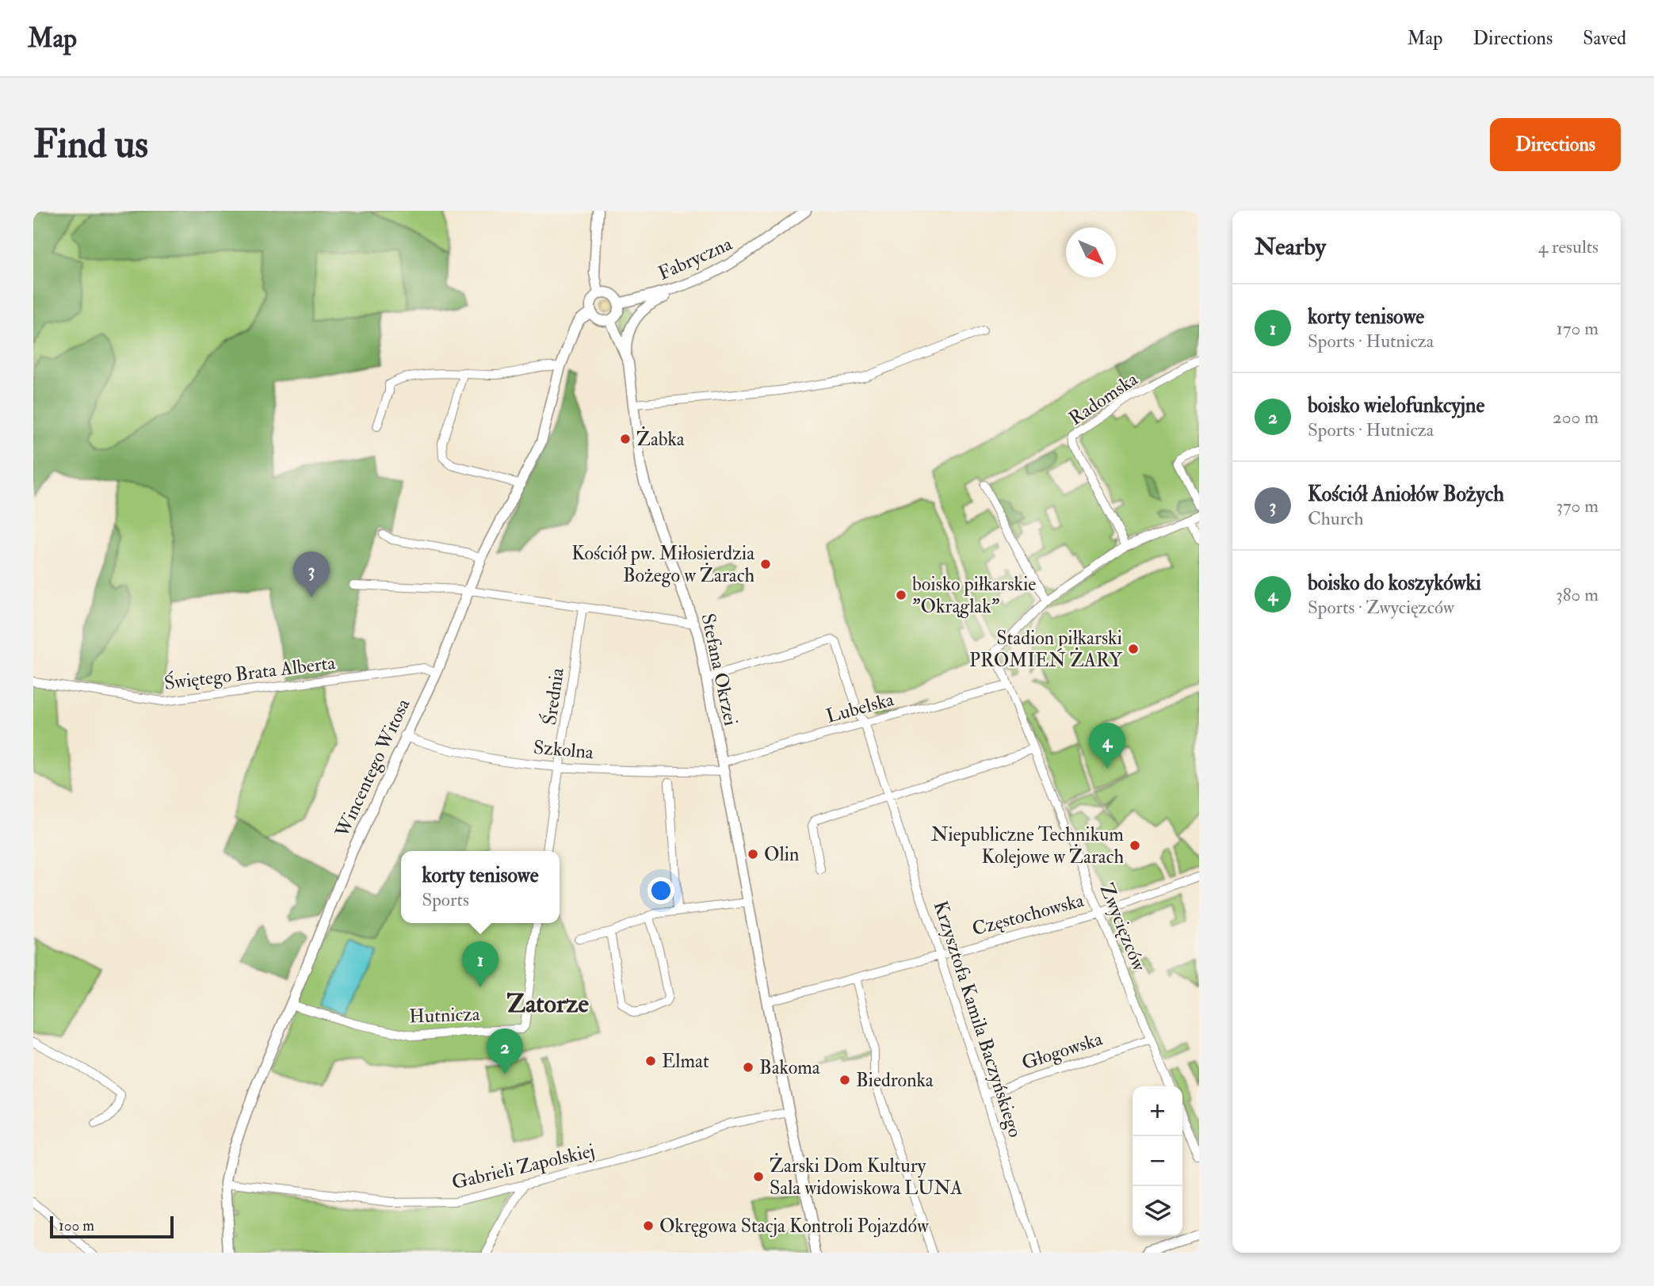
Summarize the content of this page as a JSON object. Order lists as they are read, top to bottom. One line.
{"streets":{"street":["Fabryczna","Radomska","Stefana Okrzei","Świętego Brata Alberta","Średnia","Lubelska","Szkolna","Wincentego Witosa","Częstochowska","Zwycięzców","Hutnicza","Krzysztofa Kamila Baczyńskiego","Głogowska","Gabrieli Zapolskiej"]},"crossings":[["Fabryczna","Stefana Okrzei"],["Fabryczna","Wincentego Witosa"],["Stefana Okrzei","Lubelska"],["Stefana Okrzei","Szkolna"],["Stefana Okrzei","Wincentego Witosa"],["Stefana Okrzei","Częstochowska"],["Stefana Okrzei","Krzysztofa Kamila Baczyńskiego"],["Stefana Okrzei","Gabrieli Zapolskiej"],["Świętego Brata Alberta","Wincentego Witosa"],["Średnia","Szkolna"],["Lubelska","Szkolna"],["Lubelska","Zwycięzców"],["Lubelska","Krzysztofa Kamila Baczyńskiego"],["Szkolna","Wincentego Witosa"],["Wincentego Witosa","Hutnicza"],["Wincentego Witosa","Gabrieli Zapolskiej"],["Częstochowska","Zwycięzców"],["Częstochowska","Krzysztofa Kamila Baczyńskiego"],["Zwycięzców","Głogowska"],["Krzysztofa Kamila Baczyńskiego","Głogowska"]],"districts":["Zatorze"],"places":["Żabka","Kościół pw. Miłosierdzia Bożego w Żarach","boisko piłkarskie \"Okrąglak\"","Stadion piłkarski PROMIEŃ ŻARY","Niepubliczne Technikum Kolejowe w Żarach","Olin","Elmat","Bakoma","Biedronka","Żarski Dom Kultury Sala widowiskowa LUNA","Okręgowa Stacja Kontroli Pojazdów"],"scale_bar":"100 m","north":"bottom right","page":{"header":"Map","nav":["Map","Directions","Saved"],"buttons":"Directions","title":"Find us","heading":["Nearby","4 results"],"list":[{"mark":"1","name":"korty tenisowe","note":"Sports · Hutnicza","value":"170 m"},{"mark":"2","name":"boisko wielofunkcyjne","note":"Sports · Hutnicza","value":"200 m"},{"mark":"3","name":"Kościół Aniołów Bożych","note":"Church","value":"370 m"},{"mark":"4","name":"boisko do koszykówki","note":"Sports · Zwycięzców","value":"380 m"}],"pins":["3","4","1","2"],"popup":["korty tenisowe","Sports"],"map_buttons":["+","−"],"scale":"100 m"}}
